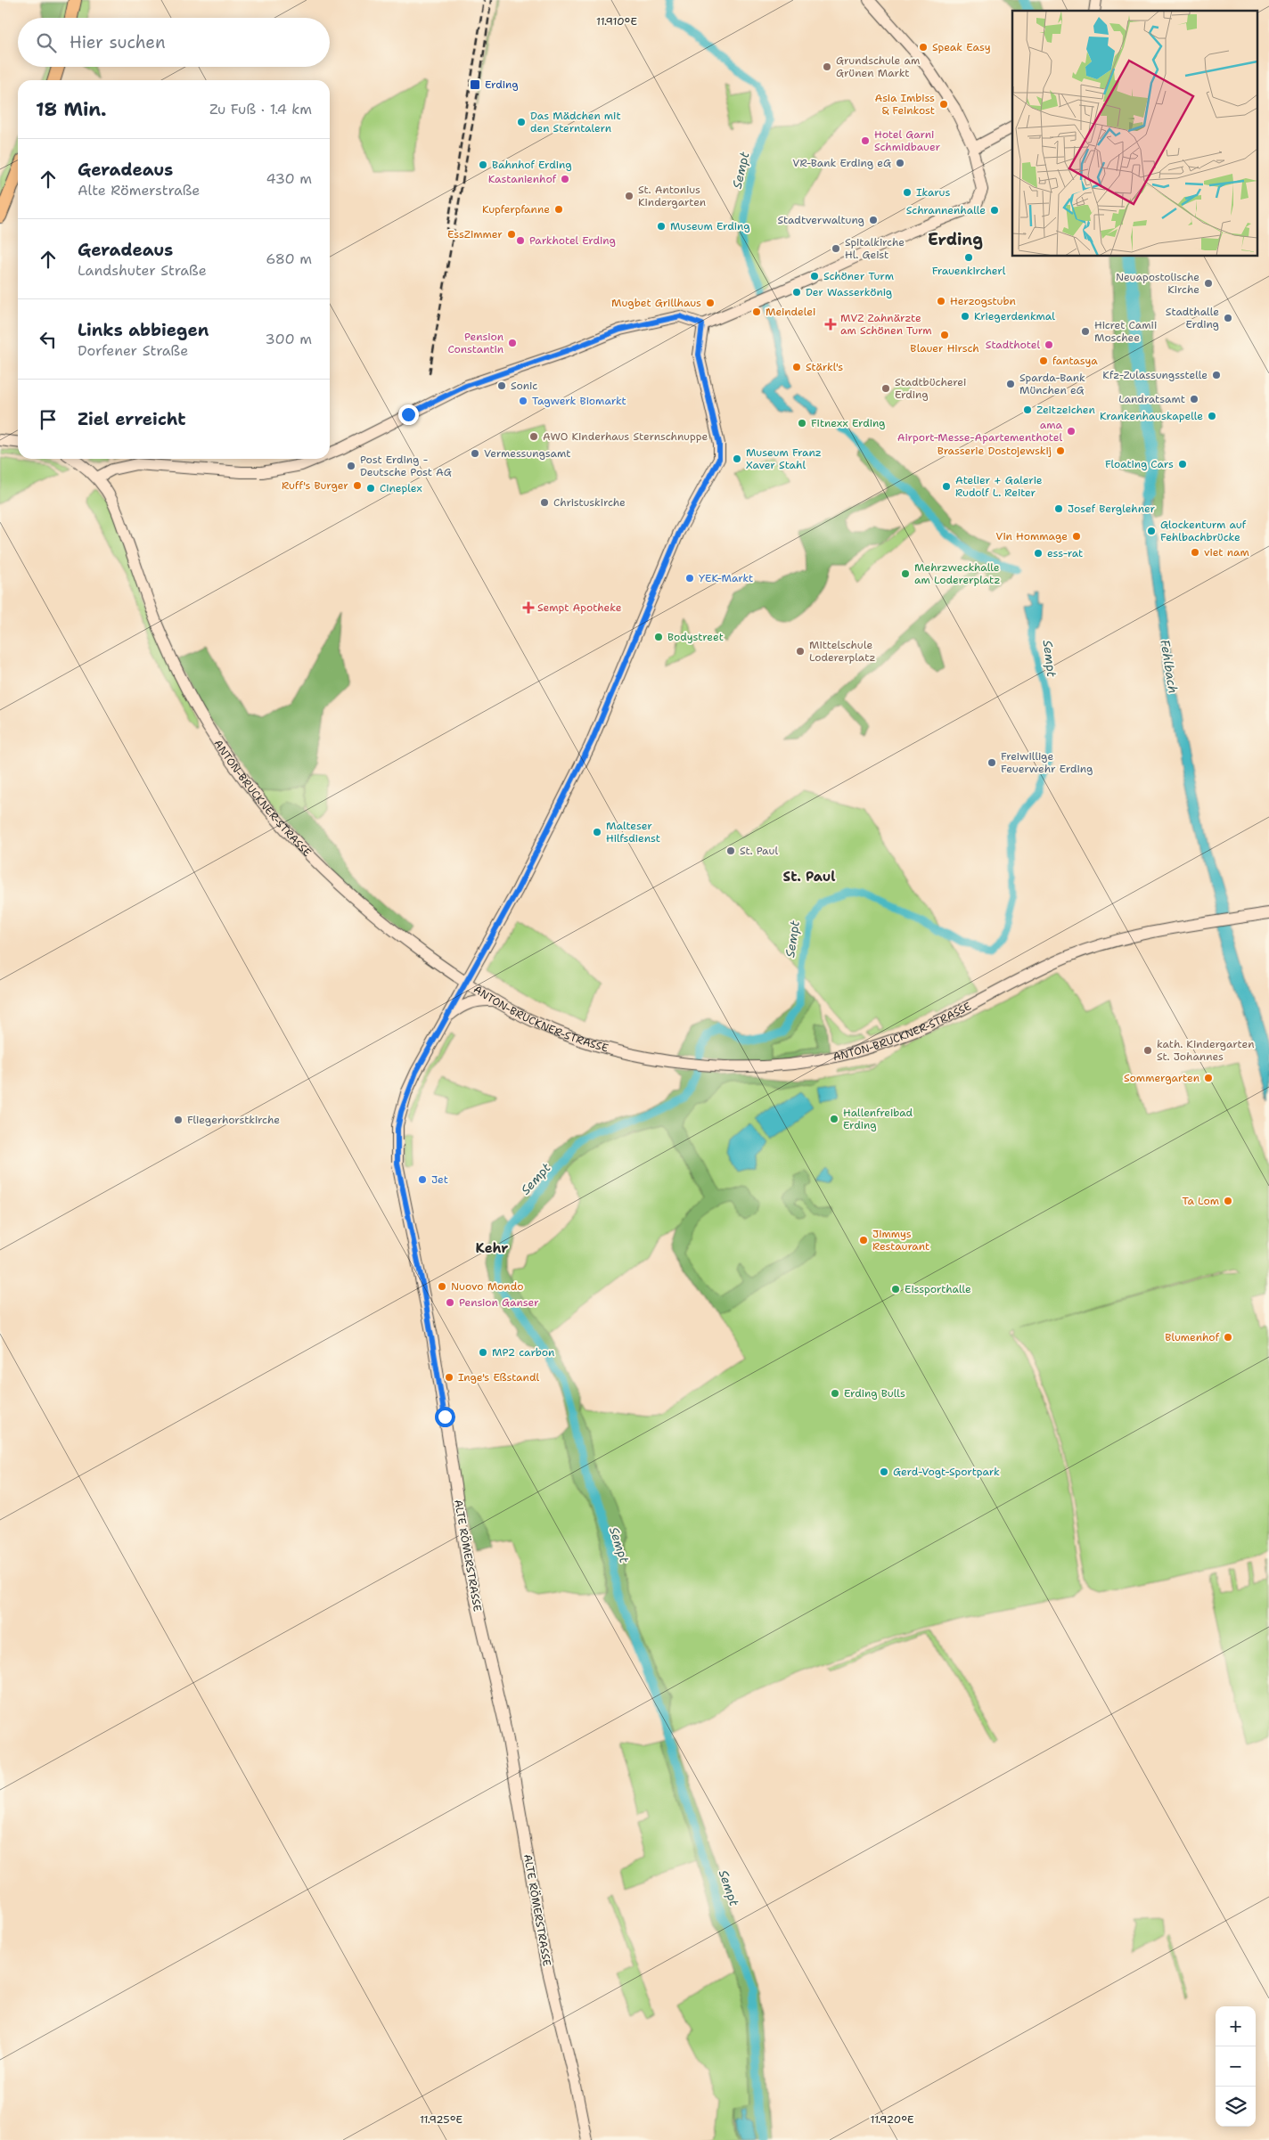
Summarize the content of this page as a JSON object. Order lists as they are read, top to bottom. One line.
{"streets":{"main road":["ANTON-BRUCKNER-STRASSE","ALTE RÖMERSTRASSE"]},"crossings":[["ANTON-BRUCKNER-STRASSE","ALTE RÖMERSTRASSE"]],"districts":["Erding","St. Paul","Kehr"],"water":["Sempt","Fehlbach"],"places":{"other":["Speak Easy","Grundschule am Grünen Markt","Asia Imbiss & Feinkost","Das Mädchen mit den Sterntalern","Hotel Garni Schmidbauer","VR-Bank Erding eG","Bahnhof Erding","Kastanienhof","Ikarus","St. Antonius Kindergarten","Kupferpfanne","Schrannenhalle","Stadtverwaltung","Museum Erding","EssZimmer","Parkhotel Erding","Spitalkirche Hl. Geist","Frauenkircherl","Schöner Turm","Neuapostolische Kirche","Der Wasserkönig","Herzogstubn","Mugbet Grillhaus","Meindelei","Kriegerdenkmal","Stadthalle Erding","Hicret Camii Moschee","Blauer Hirsch","Pension Constantin","Stadthotel","fantasya","Stärkl's","Kfz-Zulassungsstelle","Sparda-Bank München eG","Sonic","Stadtbücherei Erding","Landratsamt","Tagwerk Biomarkt","Zeitzeichen","Krankenhauskapelle","Fitnexx Erding","ama Airport-Messe-Apartementhotel","AWO Kinderhaus Sternschnuppe","Brasserie Dostojewskij","Vermessungsamt","Museum Franz Xaver Stahl","Floating Cars","Post Erding - Deutsche Post AG","Ruff's Burger","Atelier + Galerie Rudolf L. Reiter","Cineplex","Christuskirche","Josef Berglehner","Glockenturm auf Fehlbachbrücke","Vin Hommage","viet nam","ess-rat","Mehrzweckhalle am Lodererplatz","YEK-Markt","Bodystreet","Mittelschule Lodererplatz","Freiwillige Feuerwehr Erding","Malteser Hilfsdienst","St. Paul","kath. Kindergarten St. Johannes","Sommergarten","Hallenfreibad Erding","Fliegerhorstkirche","Jet","Ta Lom","Jimmys Restaurant","Nuovo Mondo","Eissporthalle","Pension Ganser","Blumenhof","MP2 carbon","Inge's Eßstandl","Erding Bulls","Gerd-Vogt-Sportpark"],"transit":["Erding"],"health":["MVZ Zahnärzte am Schönen Turm","Sempt Apotheke"]},"page":{"search":"Hier suchen","heading":["18 Min.","Zu Fuß · 1.4 km"],"list":[["Geradeaus","Alte Römerstraße","430 m"],["Geradeaus","Landshuter Straße","680 m"],["Links abbiegen","Dorfener Straße","300 m"],"Ziel erreicht"],"map_buttons":["+","−"]},"coordinates":["11.910°E","11.925°E","11.920°E"]}
